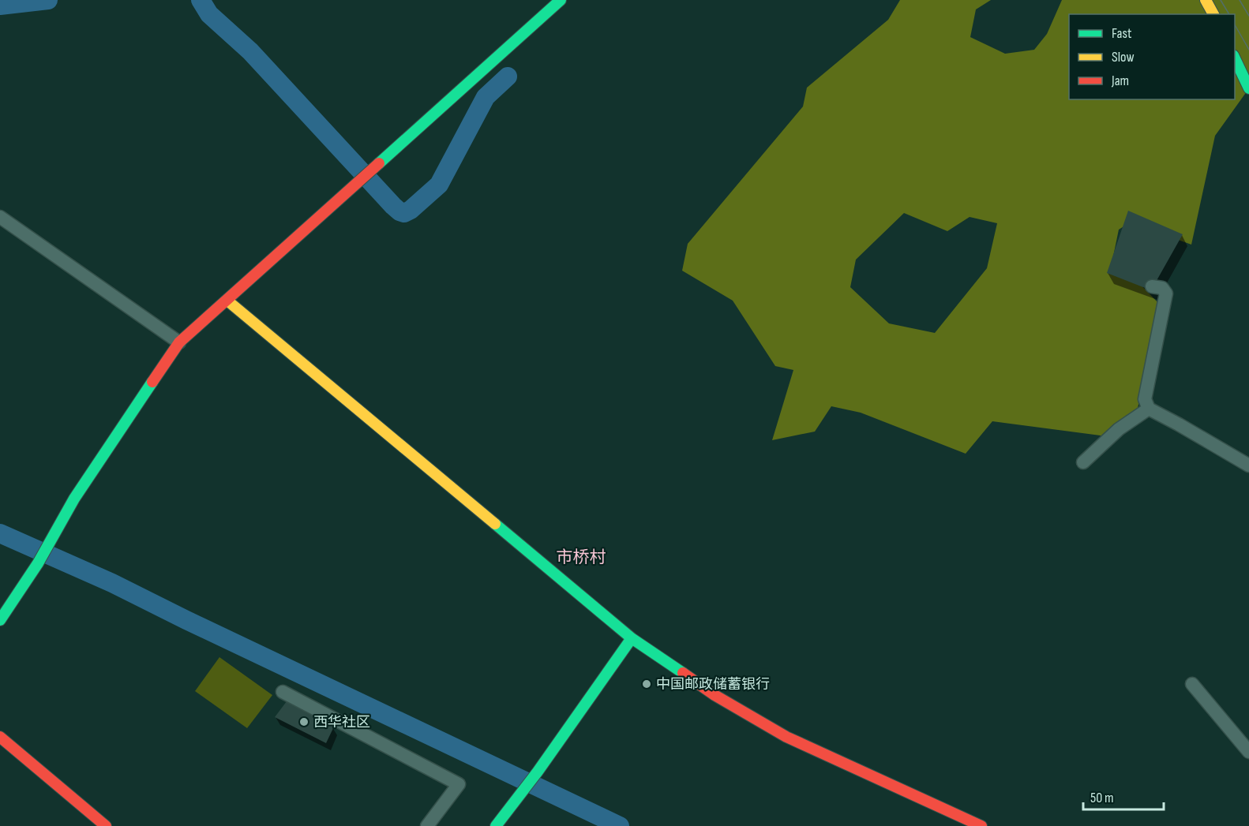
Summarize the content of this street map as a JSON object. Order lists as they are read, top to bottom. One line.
{"districts":["市桥村"],"places":["中国邮政储蓄银行","西华社区"],"legend":["Fast","Slow","Jam"],"scale_bar":"50 m"}
